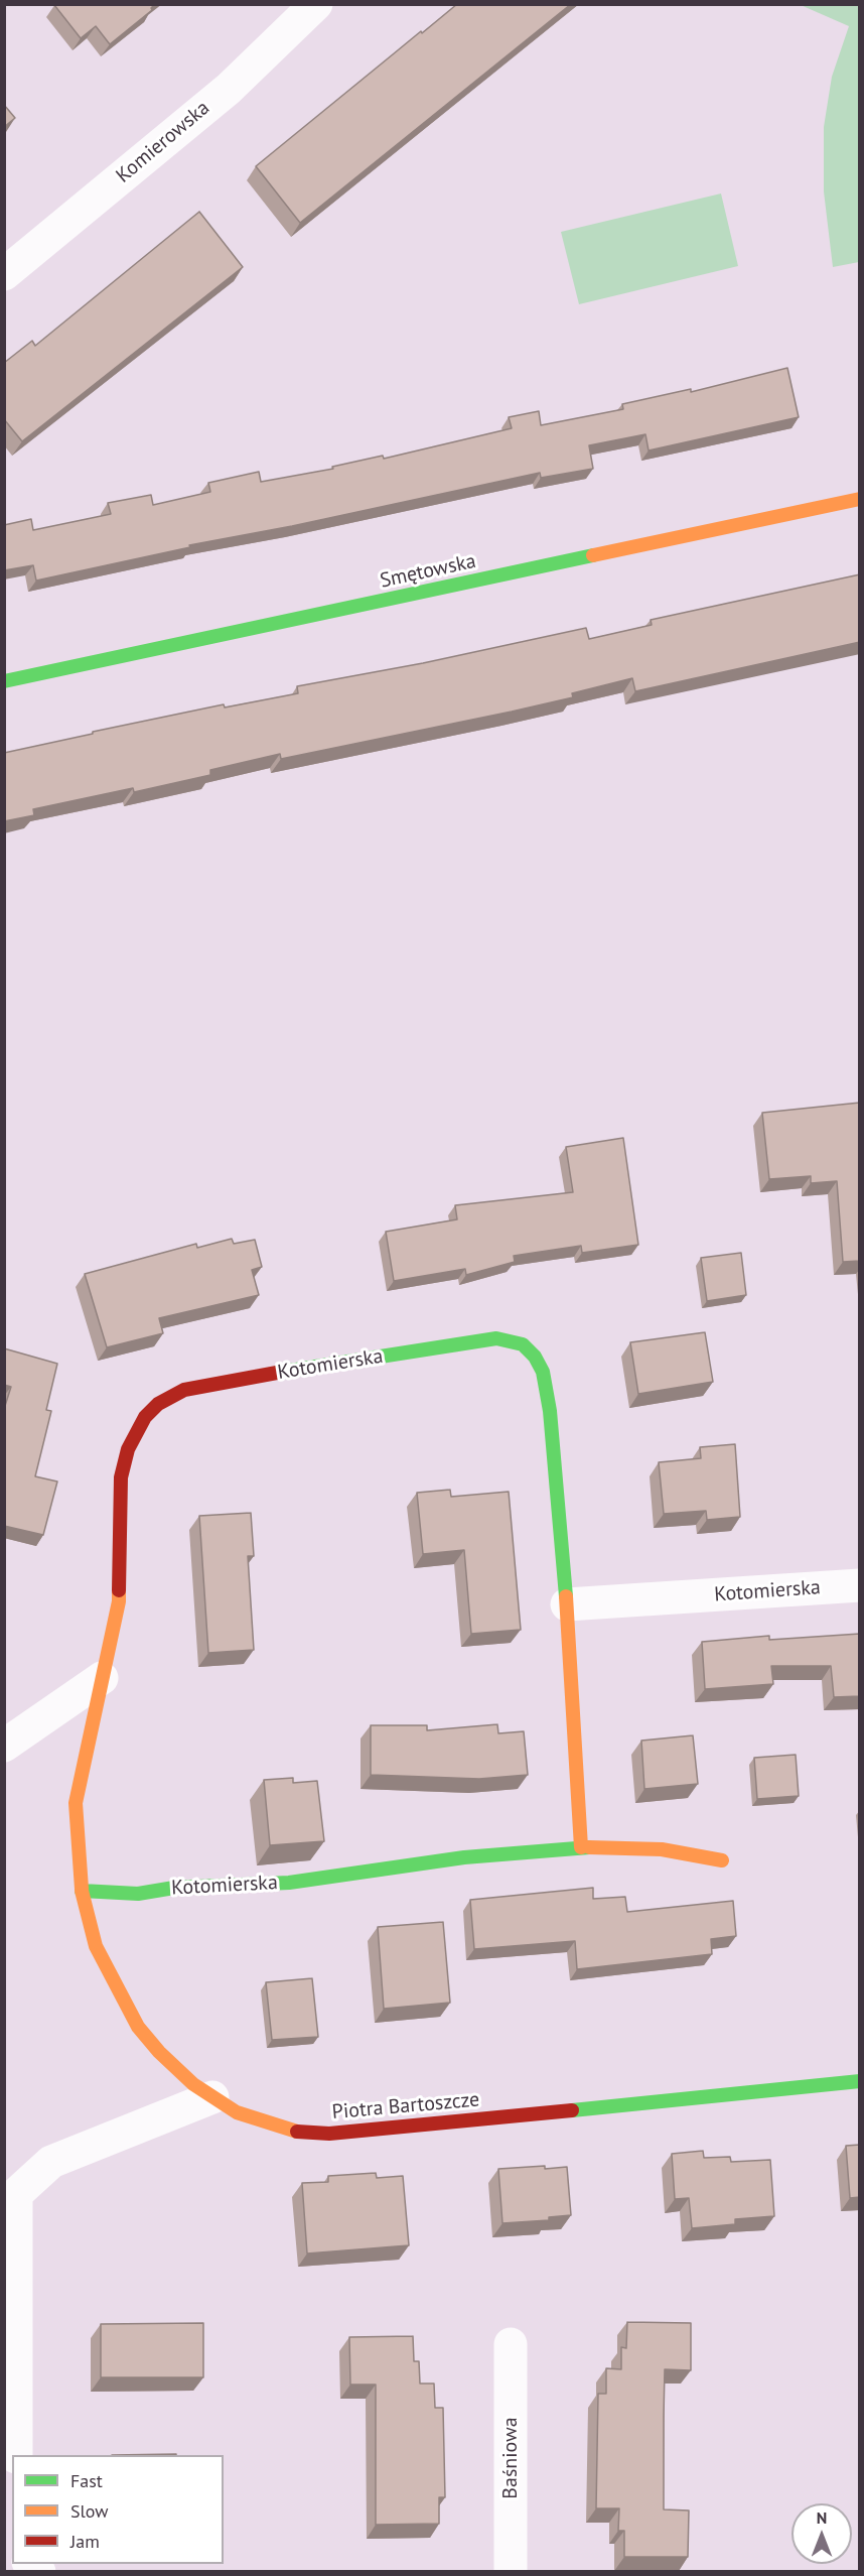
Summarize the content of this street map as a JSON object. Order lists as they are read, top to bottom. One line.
{"streets":{"street":["Komierowska","Smętowska","Kotomierska","Piotra Bartoszcze","Baśniowa"]},"crossings":[["Kotomierska","Piotra Bartoszcze"]],"legend":["Fast","Slow","Jam"],"north":"top"}
